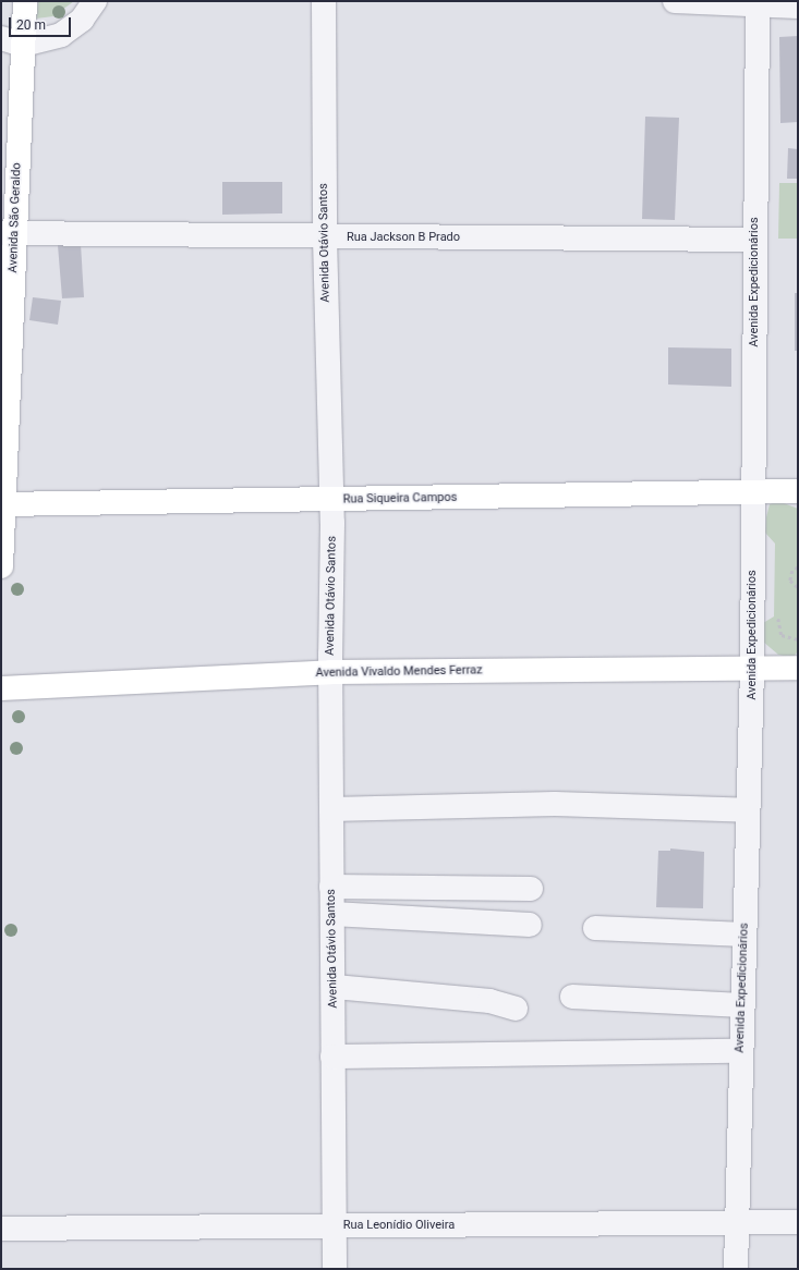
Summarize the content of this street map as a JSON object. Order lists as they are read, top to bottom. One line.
{"streets":{"main road":["Avenida São Geraldo","Rua Siqueira Campos","Avenida Vivaldo Mendes Ferraz"],"street":["Rua Jackson B Prado","Avenida Otávio Santos","Avenida Expedicionários","Rua Leonídio Oliveira"]},"crossings":[["Avenida São Geraldo","Rua Jackson B Prado"],["Avenida São Geraldo","Rua Siqueira Campos"],["Rua Jackson B Prado","Avenida Otávio Santos"],["Rua Jackson B Prado","Avenida Expedicionários"],["Avenida Otávio Santos","Rua Siqueira Campos"],["Avenida Otávio Santos","Avenida Vivaldo Mendes Ferraz"],["Avenida Otávio Santos","Rua Leonídio Oliveira"],["Avenida Expedicionários","Rua Siqueira Campos"],["Avenida Expedicionários","Avenida Vivaldo Mendes Ferraz"],["Avenida Expedicionários","Rua Leonídio Oliveira"]],"scale_bar":"20 m"}
